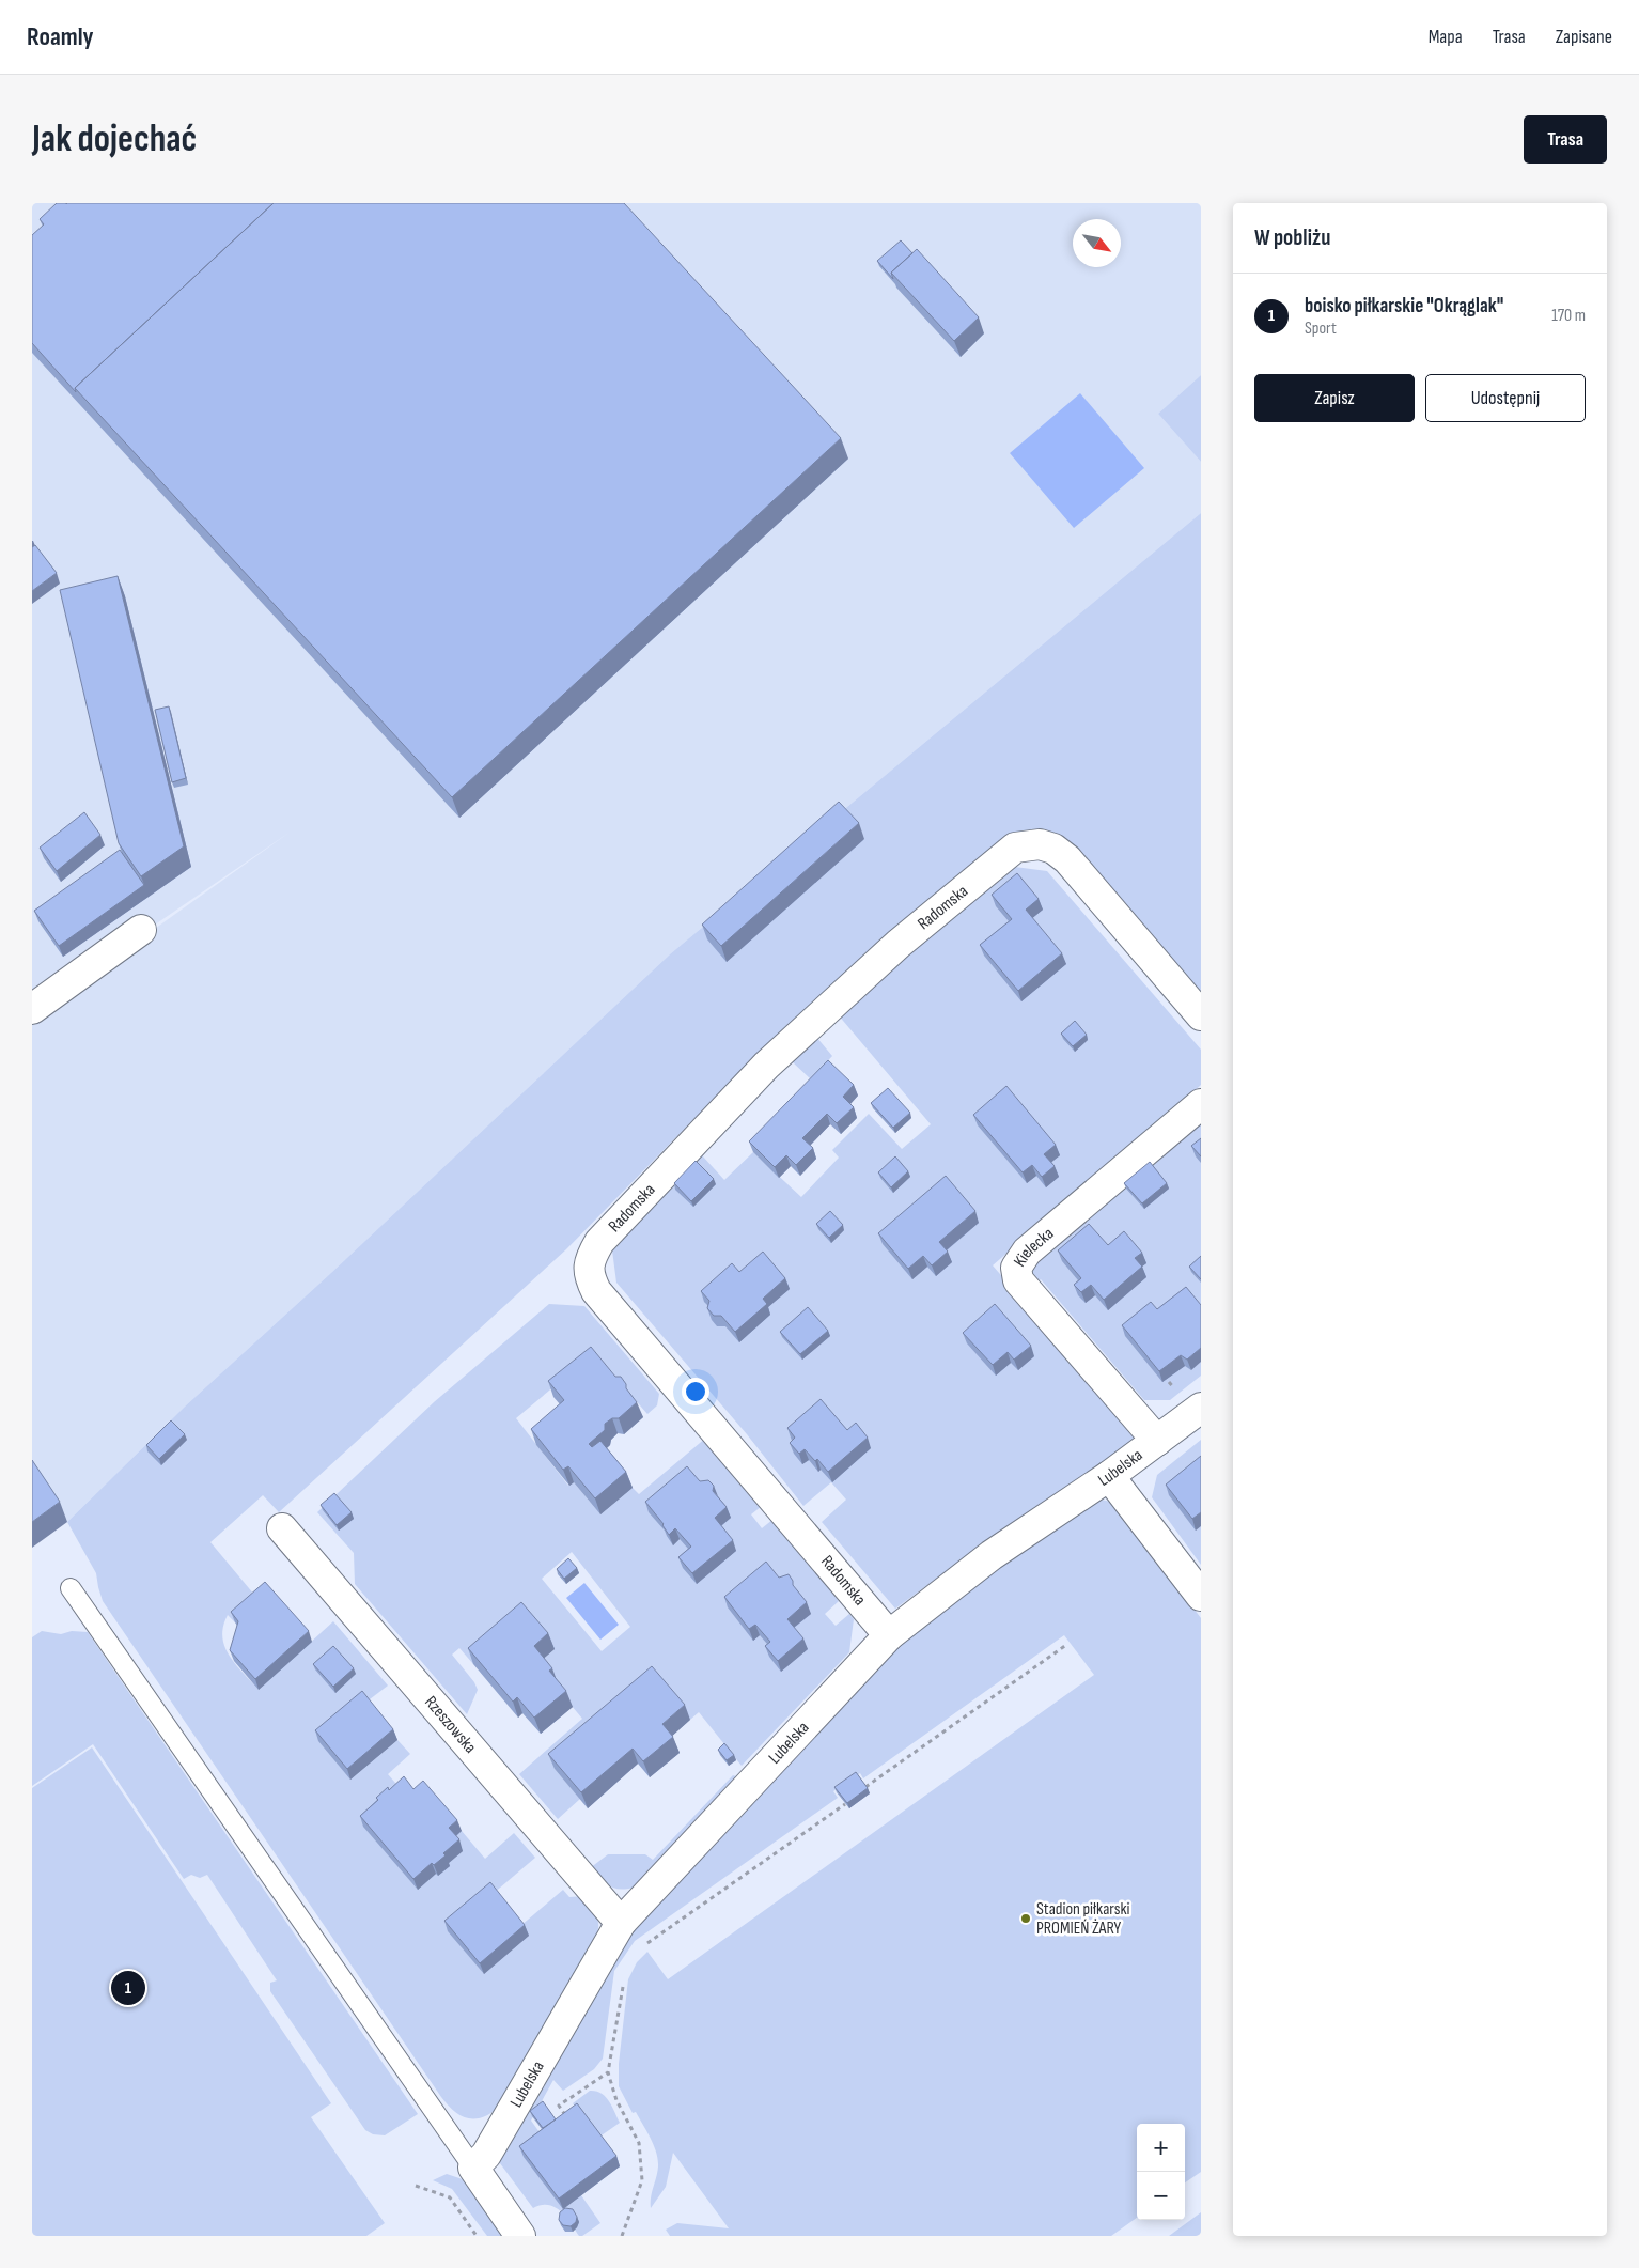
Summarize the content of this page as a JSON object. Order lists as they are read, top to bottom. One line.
{"streets":{"street":["Radomska","Kielecka","Lubelska","Rzeszowska"]},"crossings":[["Radomska","Lubelska"],["Kielecka","Lubelska"],["Lubelska","Rzeszowska"]],"places":["Stadion piłkarski PROMIEŃ ŻARY"],"north":"bottom right","page":{"header":"Roamly","nav":["Mapa","Trasa","Zapisane"],"buttons":["Trasa",["Zapisz","Udostępnij"]],"title":"Jak dojechać","heading":"W pobliżu","list":[{"mark":"1","name":"boisko piłkarskie \"Okrąglak\"","note":"Sport","value":"170 m"}],"pins":"1","map_buttons":["+","−"]}}
